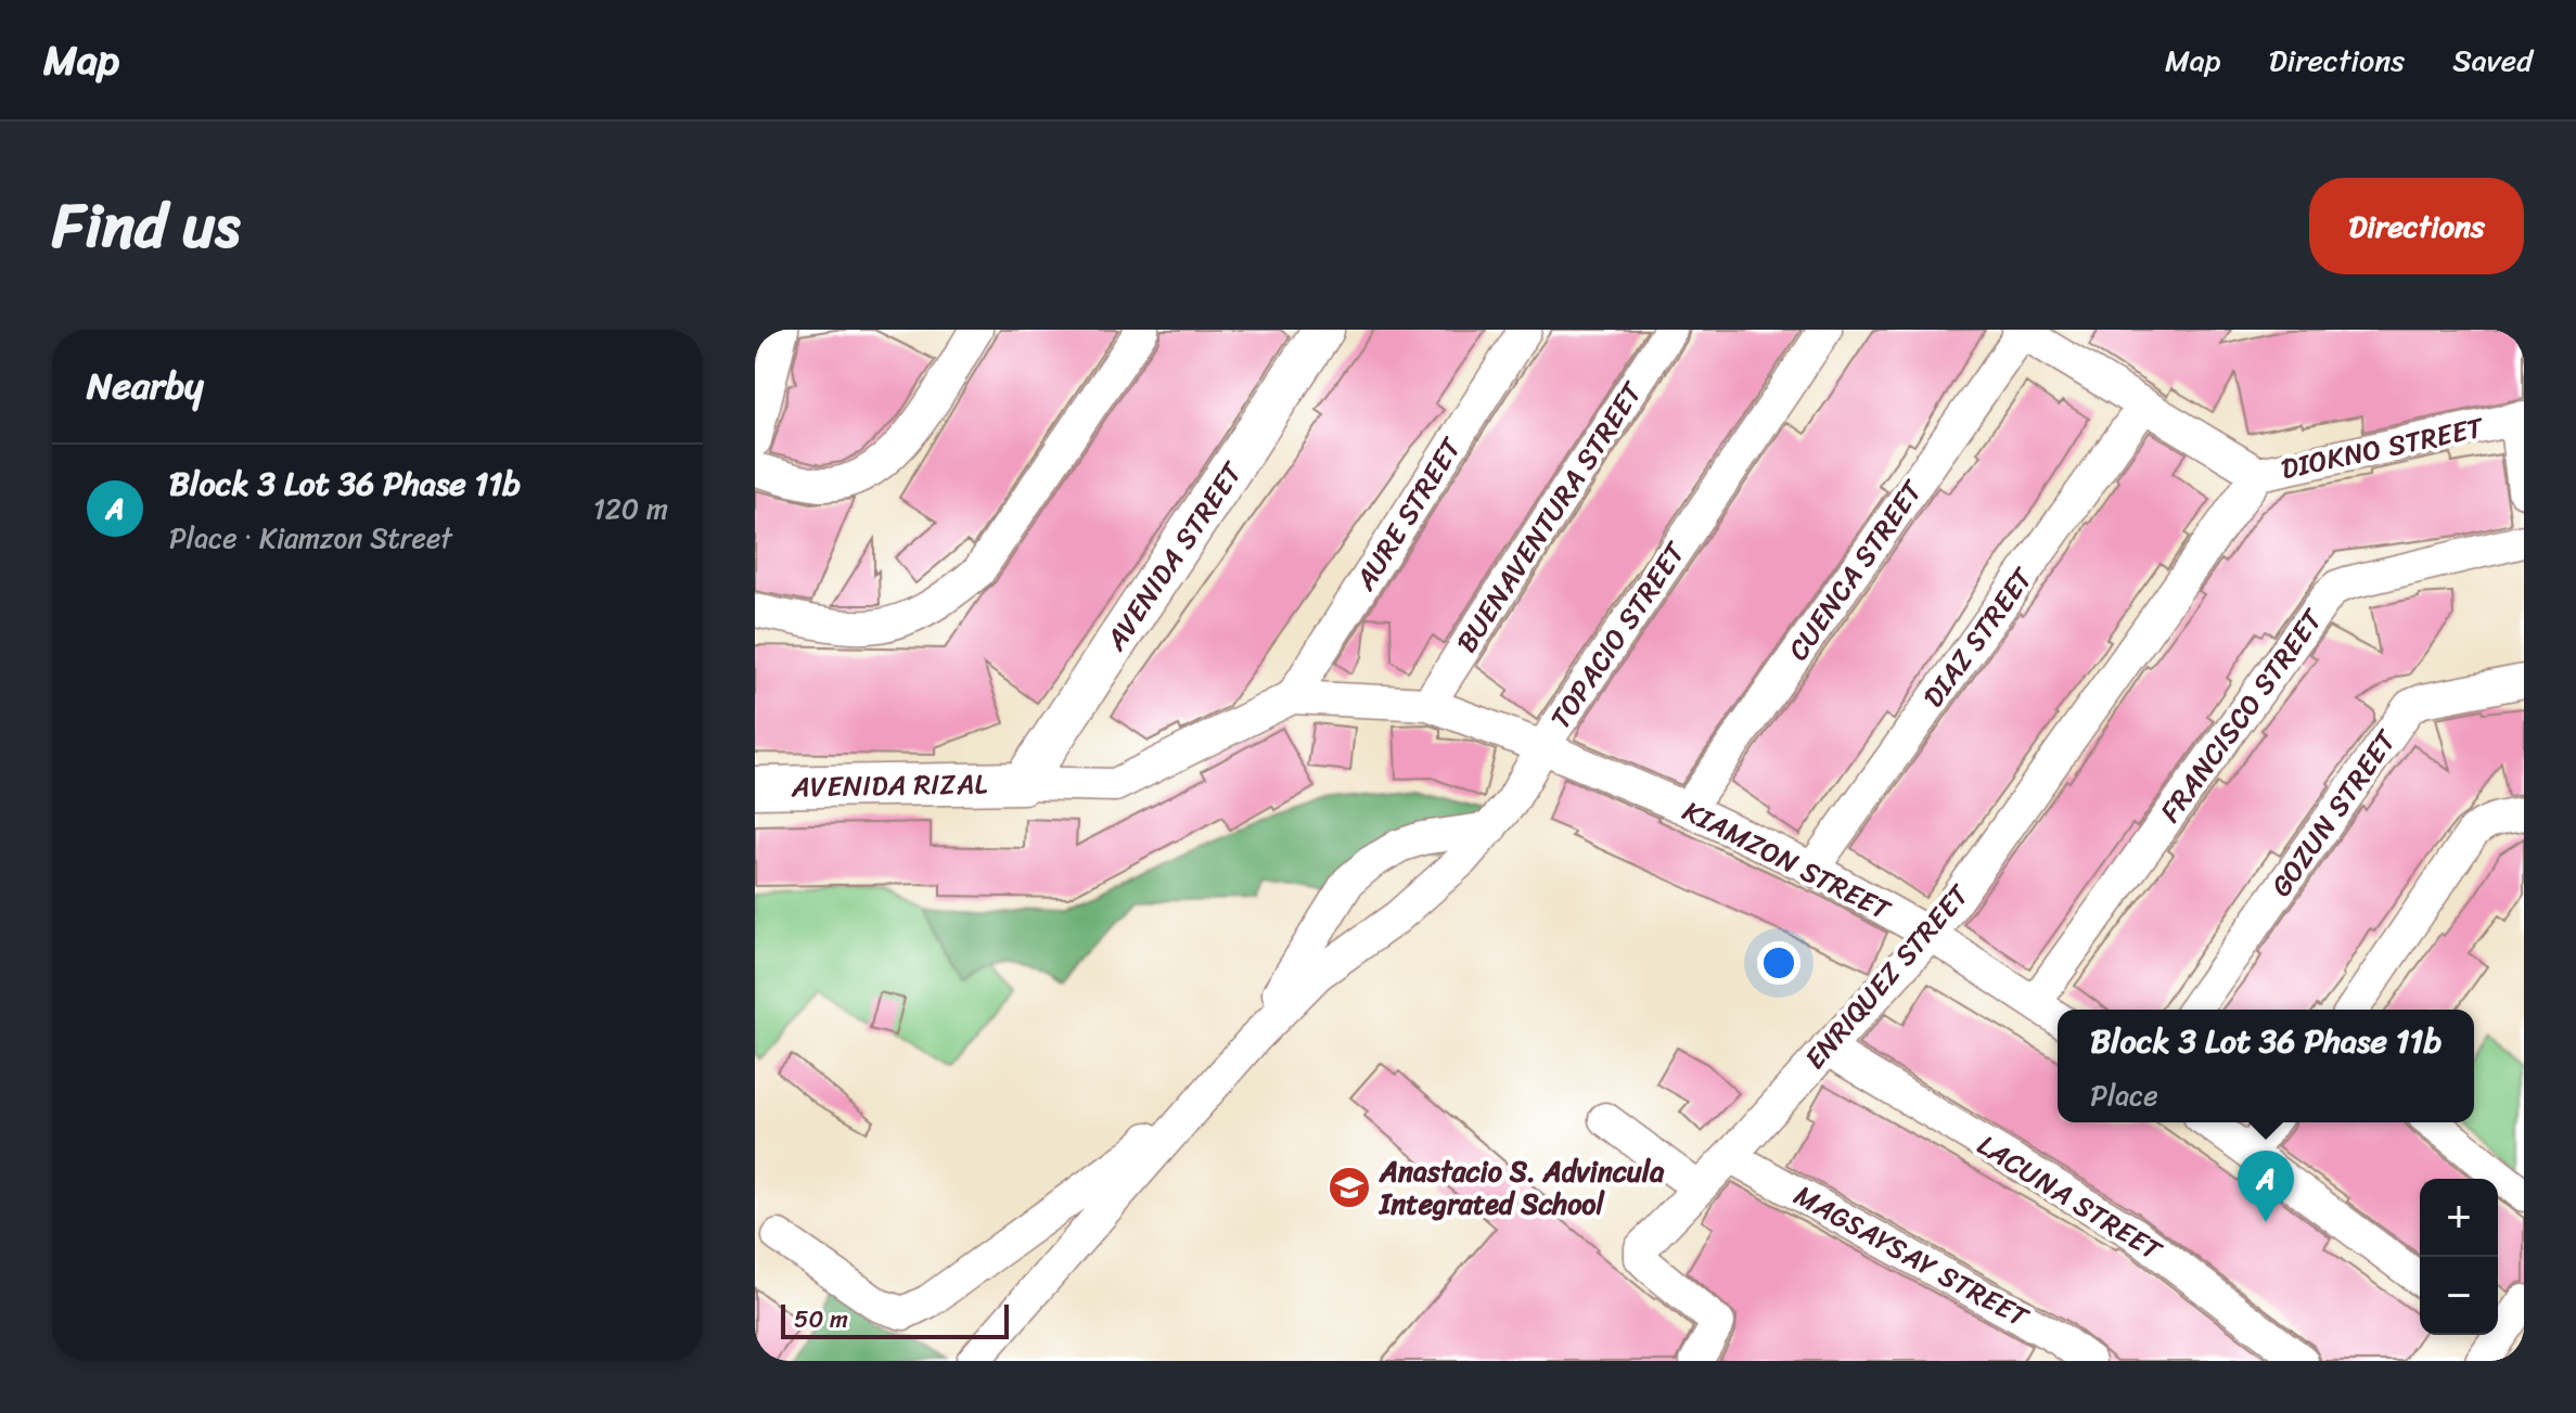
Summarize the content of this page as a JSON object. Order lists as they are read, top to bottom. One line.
{"streets":{"street":["DIOKNO STREET","AURE STREET","BUENAVENTURA STREET","AVENIDA STREET","CUENCA STREET","TOPACIO STREET","DIAZ STREET","FRANCISCO STREET","AVENIDA RIZAL","GOZUN STREET","KIAMZON STREET","ENRIQUEZ STREET","LACUNA STREET","MAGSAYSAY STREET"]},"crossings":[["DIOKNO STREET","CUENCA STREET"],["DIOKNO STREET","DIAZ STREET"],["DIOKNO STREET","ENRIQUEZ STREET"],["AURE STREET","TOPACIO STREET"],["BUENAVENTURA STREET","TOPACIO STREET"],["AVENIDA STREET","TOPACIO STREET"],["AVENIDA STREET","AVENIDA RIZAL"],["CUENCA STREET","KIAMZON STREET"],["TOPACIO STREET","AVENIDA RIZAL"],["TOPACIO STREET","KIAMZON STREET"],["DIAZ STREET","KIAMZON STREET"],["FRANCISCO STREET","KIAMZON STREET"],["KIAMZON STREET","ENRIQUEZ STREET"],["ENRIQUEZ STREET","LACUNA STREET"],["ENRIQUEZ STREET","MAGSAYSAY STREET"]],"places":{"school or university":["Anastacio S. Advincula Integrated School"]},"scale_bar":"50 m","page":{"header":"Map","nav":["Map","Directions","Saved"],"title":"Find us","buttons":"Directions","heading":"Nearby","list":[{"mark":"A","name":"Block 3 Lot 36 Phase 11b","note":"Place · Kiamzon Street","value":"120 m"}],"popup":["Block 3 Lot 36 Phase 11b","Place"],"pins":"A","map_buttons":["+","−"],"scale":"50 m"}}
